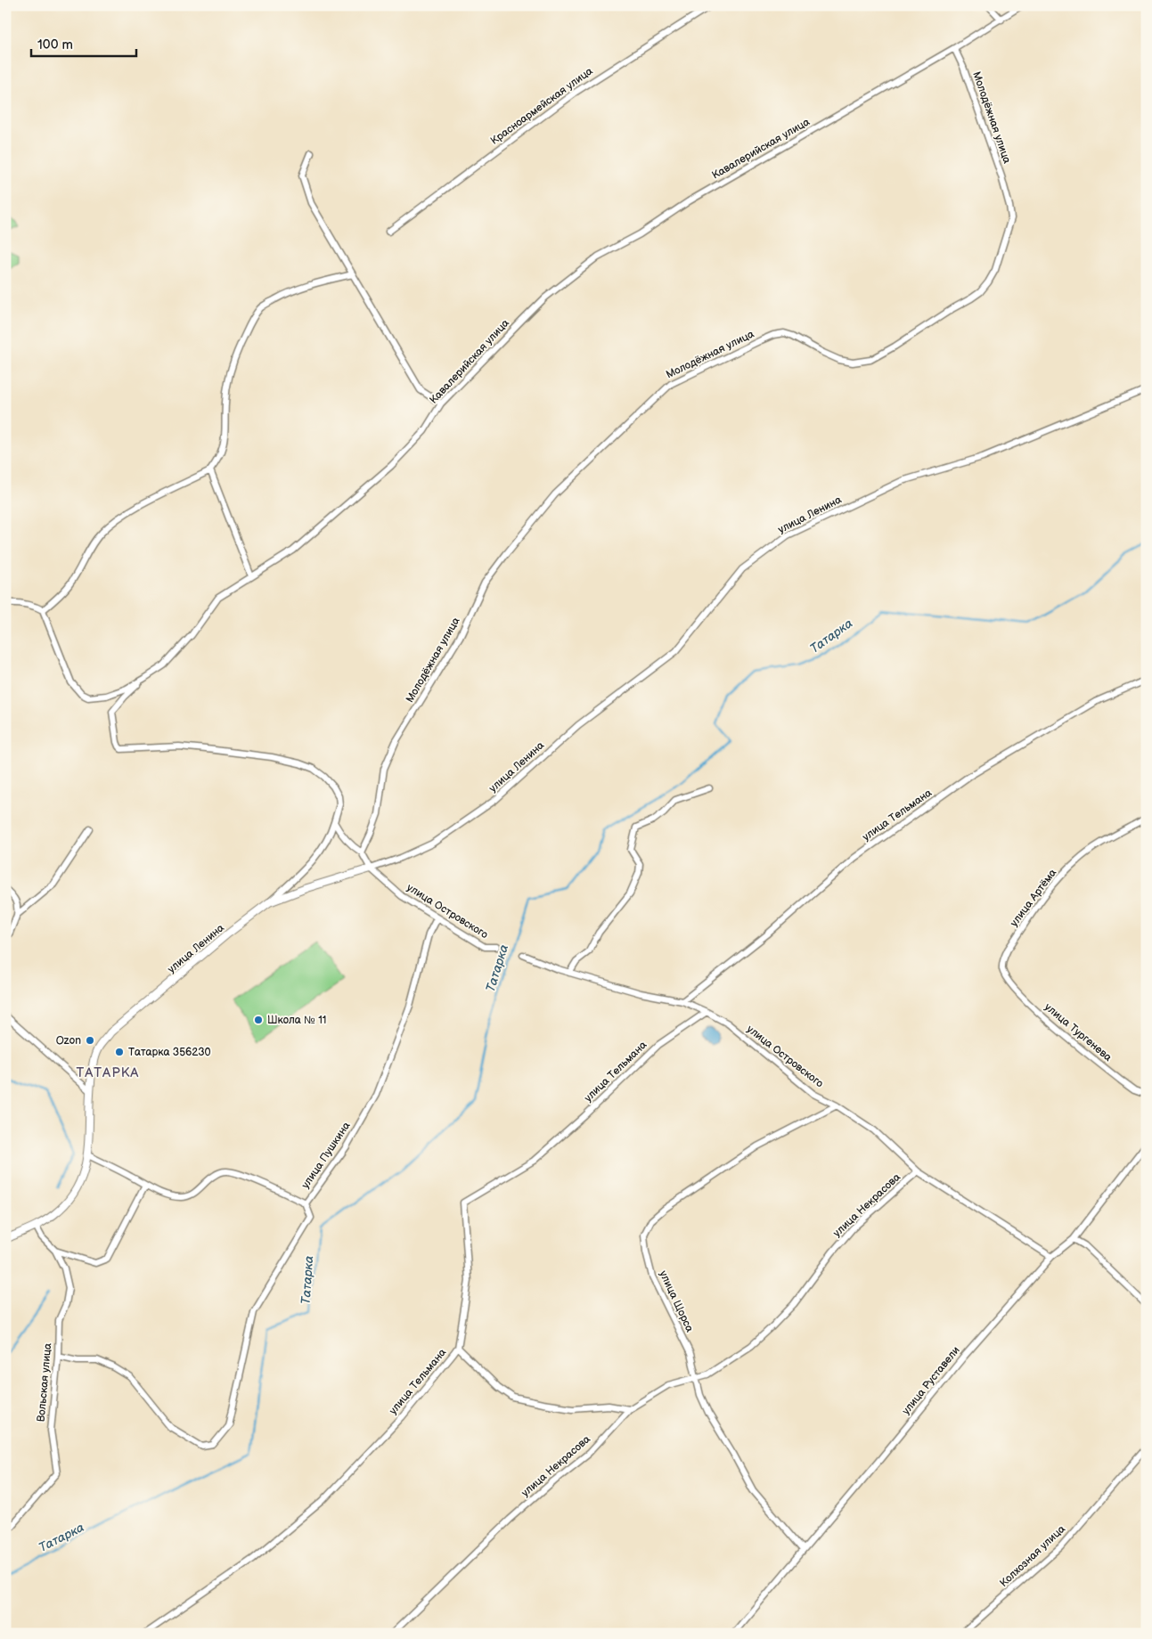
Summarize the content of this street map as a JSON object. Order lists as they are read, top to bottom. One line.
{"streets":{"street":["Красноармейская улица","Молодёжная улица","Кавалерийская улица","улица Ленина","улица Тельмана","улица Артёма","улица Островского","улица Тургенева","улица Пушкина","улица Некрасова","улица Щорса","улица Руставели","Вольская улица","Колхозная улица"]},"crossings":[["Молодёжная улица","Кавалерийская улица"],["улица Ленина","улица Островского"],["улица Ленина","Вольская улица"],["улица Тельмана","улица Островского"],["улица Артёма","улица Тургенева"],["улица Островского","улица Пушкина"],["улица Островского","улица Некрасова"],["улица Островского","улица Щорса"],["улица Островского","улица Руставели"],["улица Пушкина","Вольская улица"],["улица Некрасова","улица Щорса"],["улица Щорса","улица Руставели"]],"districts":["ТАТАРКА"],"water":["Татарка"],"places":["Школа № 11","Ozon","Татарка 356230"],"scale_bar":"100 m"}
